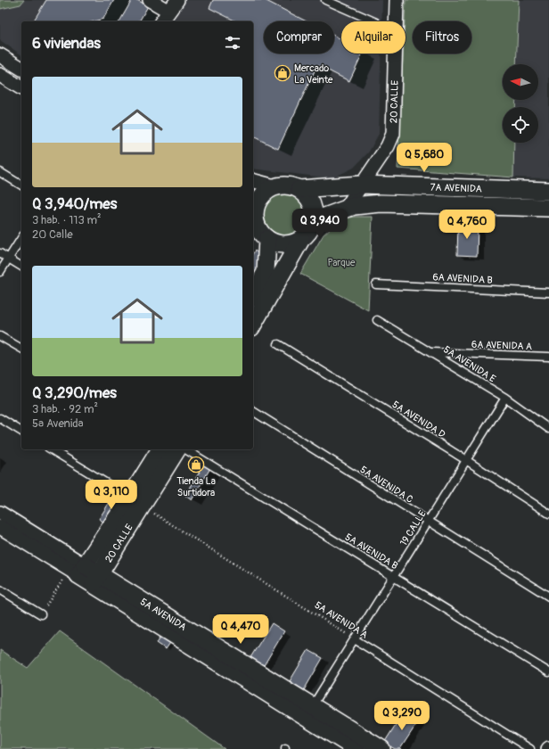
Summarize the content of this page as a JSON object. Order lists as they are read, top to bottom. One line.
{"streets":{"street":["20 CALLE","7A AVENIDA","5A AVENIDA"],"lane":["6A AVENIDA B","6A AVENIDA A","5A AVENIDA E","5A AVENIDA D","5A AVENIDA C","19 CALLE","5A AVENIDA B","5A AVENIDA A"]},"crossings":[["20 CALLE","7A AVENIDA"],["20 CALLE","5A AVENIDA"],["20 CALLE","5A AVENIDA A"],["6A AVENIDA A","5A AVENIDA E"],["5A AVENIDA E","19 CALLE"],["5A AVENIDA D","19 CALLE"],["5A AVENIDA C","19 CALLE"],["19 CALLE","5A AVENIDA B"],["19 CALLE","5A AVENIDA"],["19 CALLE","5A AVENIDA A"]],"parks":["Parque"],"places":{"shop":["Mercado La Veinte","Tienda La Surtidora"]},"north":"left","page":{"chip":["Comprar","Alquilar","Filtros"],"heading":"6 viviendas","list":[{"name":"Q 3,940/mes","note":"3 hab. · 113 m² · 20 Calle"},{"name":"Q 3,290/mes","note":"3 hab. · 92 m² · 5a Avenida"}],"price":["Q 5,680","Q 3,940","Q 4,760","Q 3,110","Q 4,470","Q 3,290"]}}
